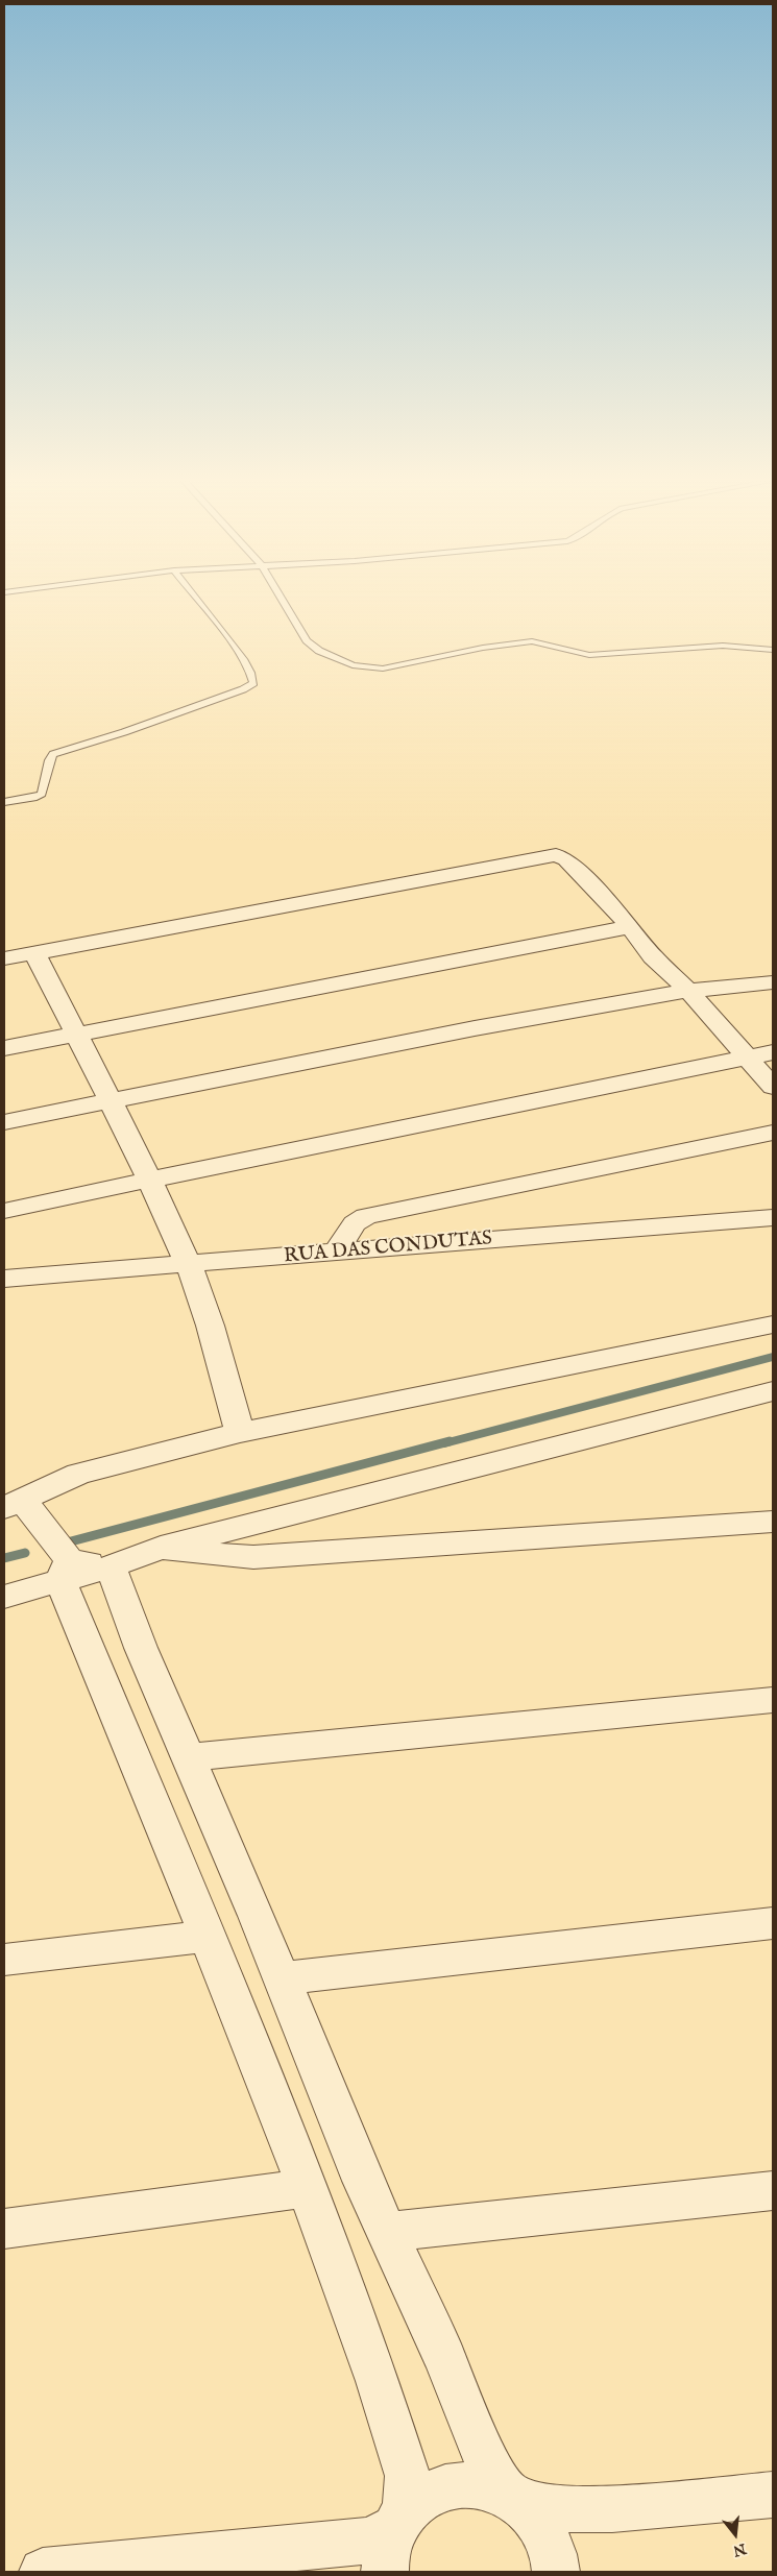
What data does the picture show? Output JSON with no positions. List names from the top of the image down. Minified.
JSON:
{"streets":{"street":["RUA DAS CONDUTAS"]},"north":"bottom"}
